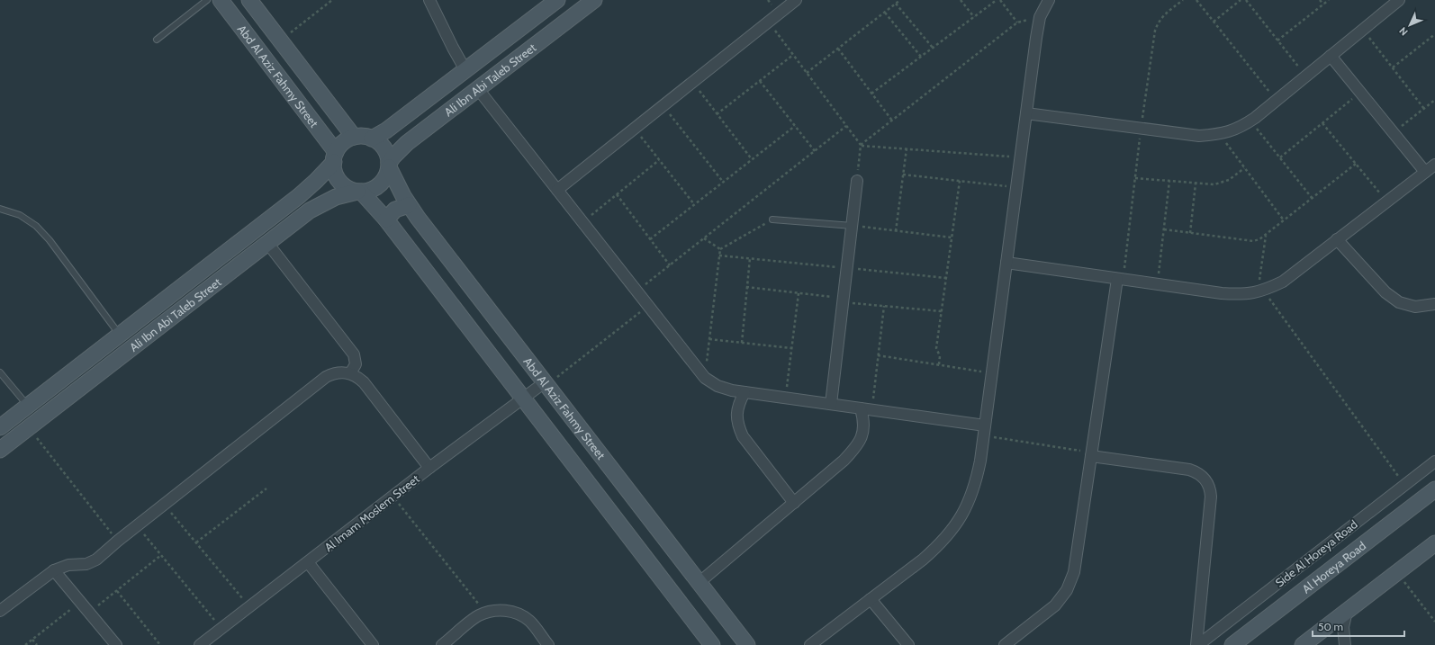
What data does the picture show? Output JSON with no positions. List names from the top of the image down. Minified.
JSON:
{"streets":{"street":["Abd Al Aziz Fahmy Street","Ali Ibn Abi Taleb Street","Al Imam Moslem Street","Side Al Horeya Road","Al Horeya Road"]},"crossings":[["Abd Al Aziz Fahmy Street","Ali Ibn Abi Taleb Street"],["Abd Al Aziz Fahmy Street","Al Imam Moslem Street"]],"scale_bar":"50 m","north":"bottom left"}
